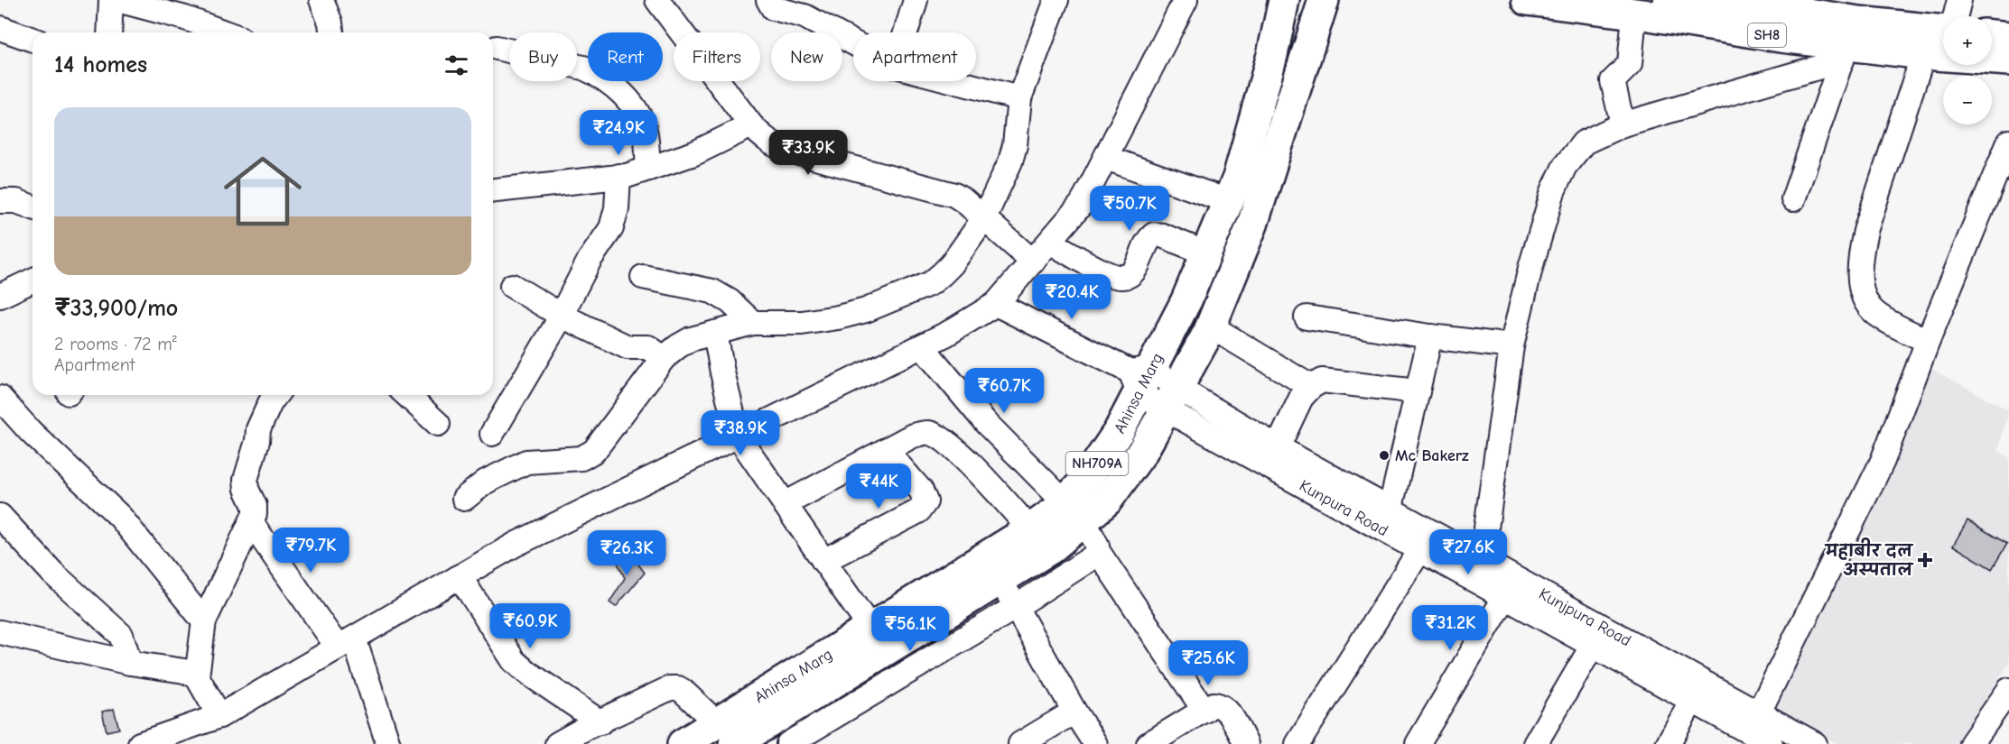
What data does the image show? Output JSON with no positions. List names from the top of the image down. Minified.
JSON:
{"streets":{"main road":["SH8","Ahinsa Marg","NH709A"],"street":["Kunpura Road","Kunjpura Road"]},"crossings":[["Ahinsa Marg","Kunpura Road"],["Ahinsa Marg","Kunjpura Road"],["Kunpura Road","Kunjpura Road"]],"places":{"other":["Mc Bakerz"],"health":["महाबीर दल अस्पताल"]},"page":{"map_buttons":["+","−"],"chip":["Buy","Rent","Filters","New","Apartment"],"heading":"14 homes","list":[{"name":"₹33,900/mo","note":"2 rooms · 72 m² · Apartment"}],"price":["₹24.9K","₹33.9K","₹50.7K","₹20.4K","₹60.7K","₹38.9K","₹44K","₹79.7K","₹27.6K","₹26.3K","₹60.9K","₹31.2K","₹56.1K","₹25.6K"]}}
